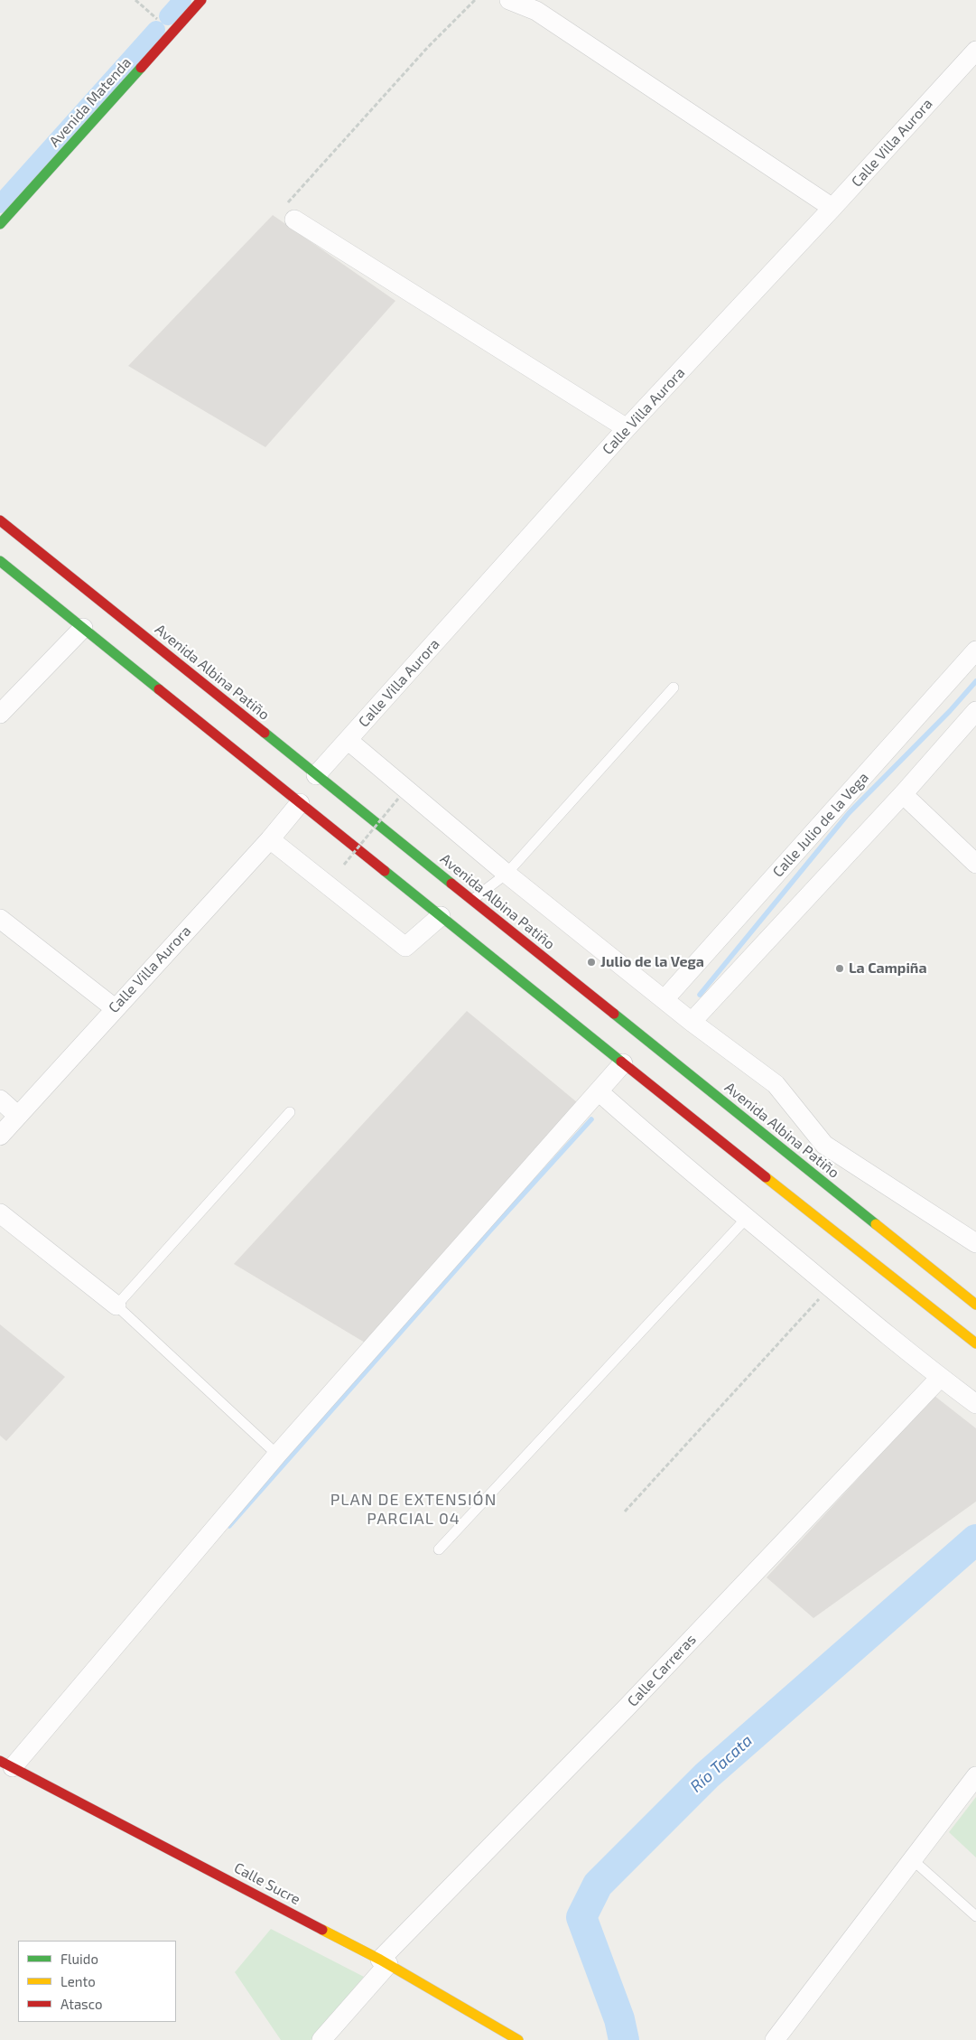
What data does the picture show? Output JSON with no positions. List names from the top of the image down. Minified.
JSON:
{"streets":{"main road":["Avenida Matenda","Avenida Albina Patiño","Calle Sucre"],"street":["Calle Villa Aurora","Calle Julio de la Vega","Calle Carreras"]},"crossings":[["Calle Villa Aurora","Avenida Albina Patiño"],["Calle Carreras","Calle Sucre"]],"districts":["PLAN DE EXTENSIÓN PARCIAL 04"],"water":["Río Tacata"],"places":["Julio de la Vega","La Campiña"],"legend":["Fluido","Lento","Atasco"]}
